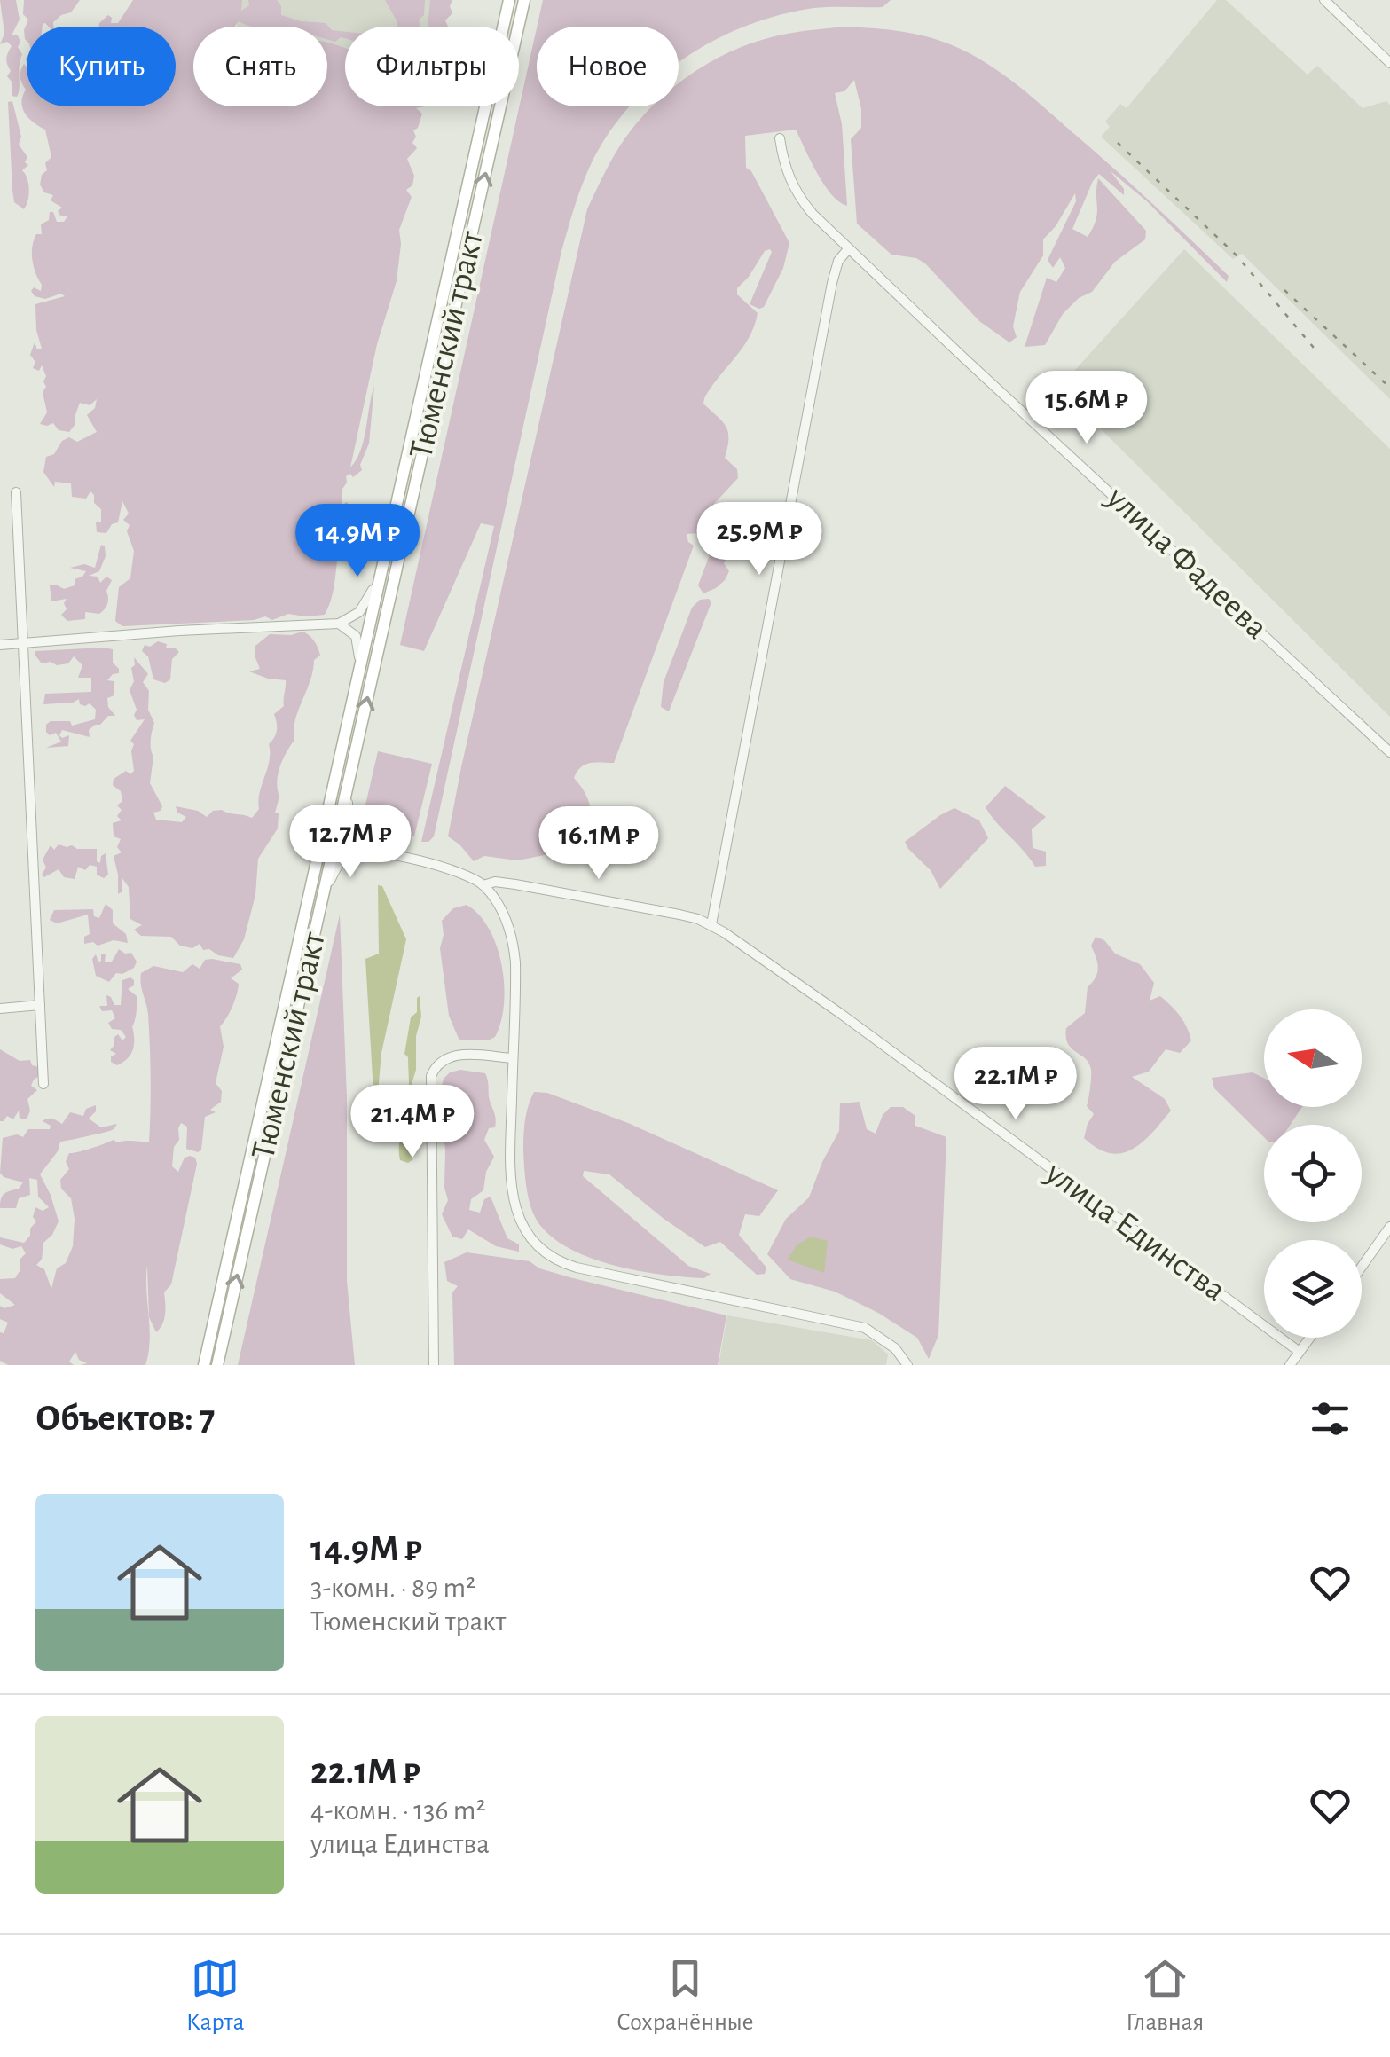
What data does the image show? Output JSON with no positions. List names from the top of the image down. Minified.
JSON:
{"streets":{"main road":["Тюменский тракт"],"street":["улица Фадеева","улица Единства"]},"north":"left","page":{"chip":["Купить","Снять","Фильтры","Новое"],"price":["15.6M ₽","25.9M ₽","14.9M ₽","12.7M ₽","16.1M ₽","22.1M ₽","21.4M ₽"],"heading":"Объектов: 7","list":[{"name":"14.9M ₽","note":"3-комн. · 89 m² · Тюменский тракт"},{"name":"22.1M ₽","note":"4-комн. · 136 m² · улица Единства"}],"tabs":["Карта","Сохранённые","Главная"]}}
